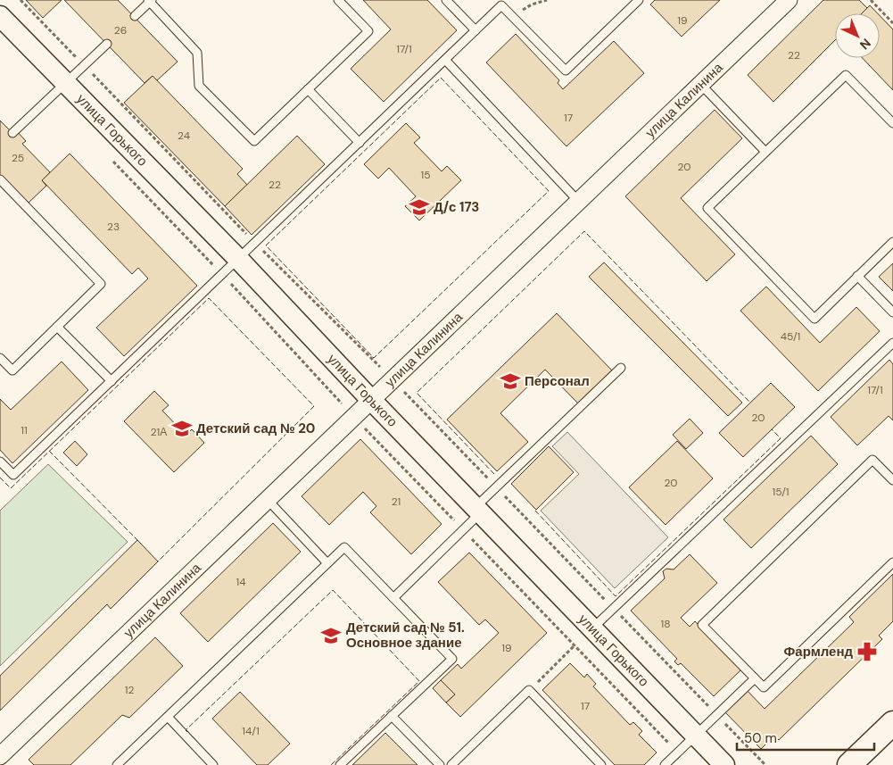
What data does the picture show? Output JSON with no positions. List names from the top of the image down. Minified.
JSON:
{"streets":{"street":["улица Калинина","улица Горького"]},"crossings":[["улица Калинина","улица Горького"]],"places":{"school or university":["Д/с 173","Персонал","Детский сад № 20","Детский сад № 51. Основное здание"],"pharmacy":["Фармленд"]},"house_numbers":["19","26","17/1","22","17","24","25","20","15","22","23","45/1","17/1","20","11","21А","20","15/1","21","14","18","19","12","17","14/1"],"scale_bar":"50 m","north":"bottom right"}
